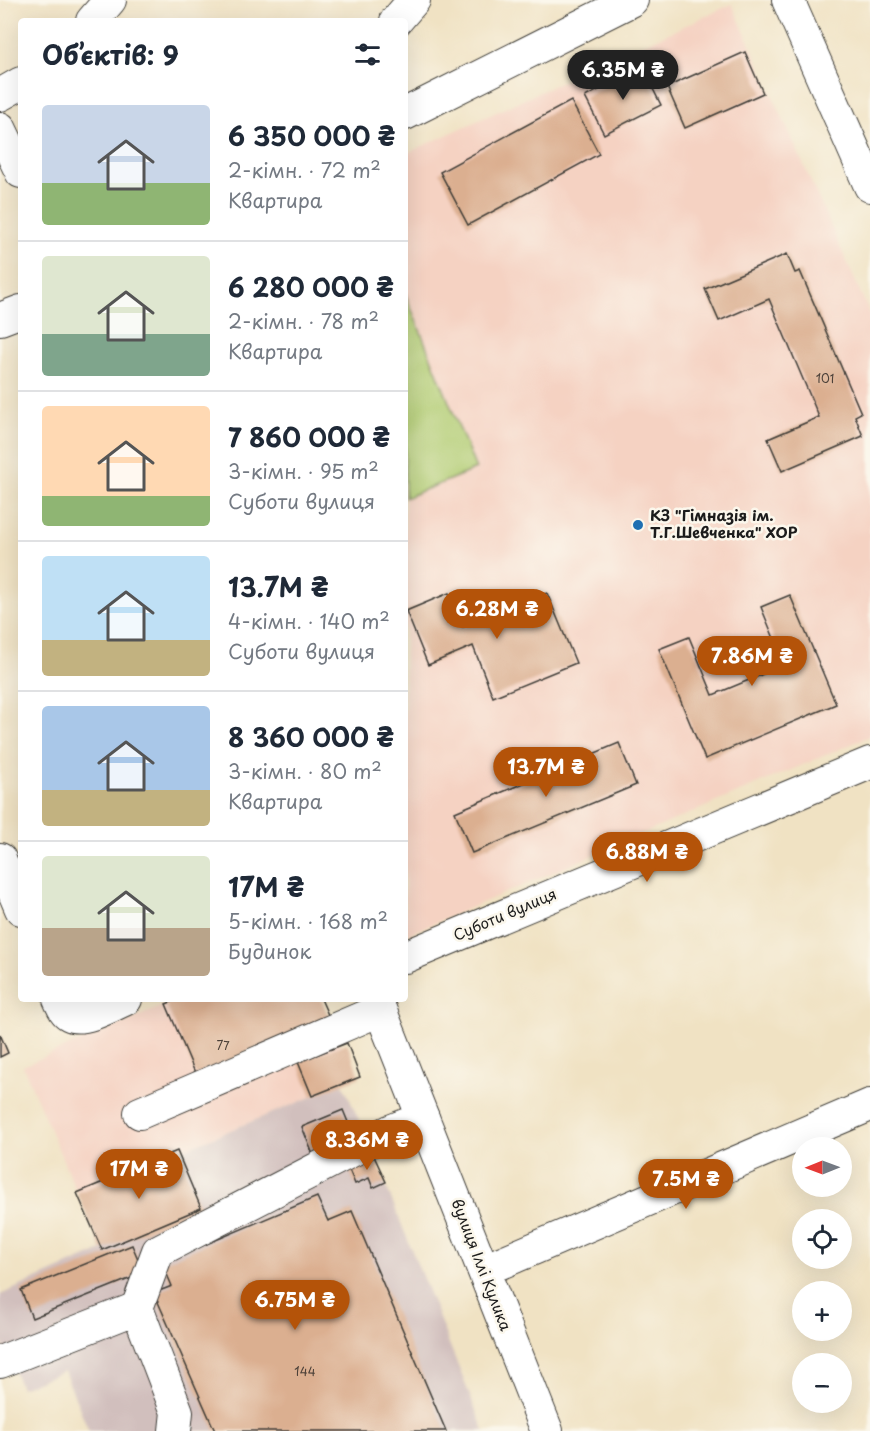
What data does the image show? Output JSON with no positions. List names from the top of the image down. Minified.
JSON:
{"streets":{"street":["Суботи вулиця","вулиця Іллі Кулика"]},"places":["КЗ \"Гімназія ім. Т.Г.Шевченка\" ХОР"],"house_numbers":["101","77","144"],"north":"left","page":{"heading":"Об’єктів: 9","price":["6.35M ₴","6.28M ₴","7.86M ₴","13.7M ₴","6.88M ₴","8.36M ₴","17M ₴","7.5M ₴","6.75M ₴"],"list":[{"name":"6 350 000 ₴","note":"2-кімн. · 72 m² · Квартира"},{"name":"6 280 000 ₴","note":"2-кімн. · 78 m² · Квартира"},{"name":"7 860 000 ₴","note":"3-кімн. · 95 m² · Суботи вулиця"},{"name":"13.7M ₴","note":"4-кімн. · 140 m² · Суботи вулиця"},{"name":"8 360 000 ₴","note":"3-кімн. · 80 m² · Квартира"},{"name":"17M ₴","note":"5-кімн. · 168 m² · Будинок"}],"map_buttons":["+","−"]}}
